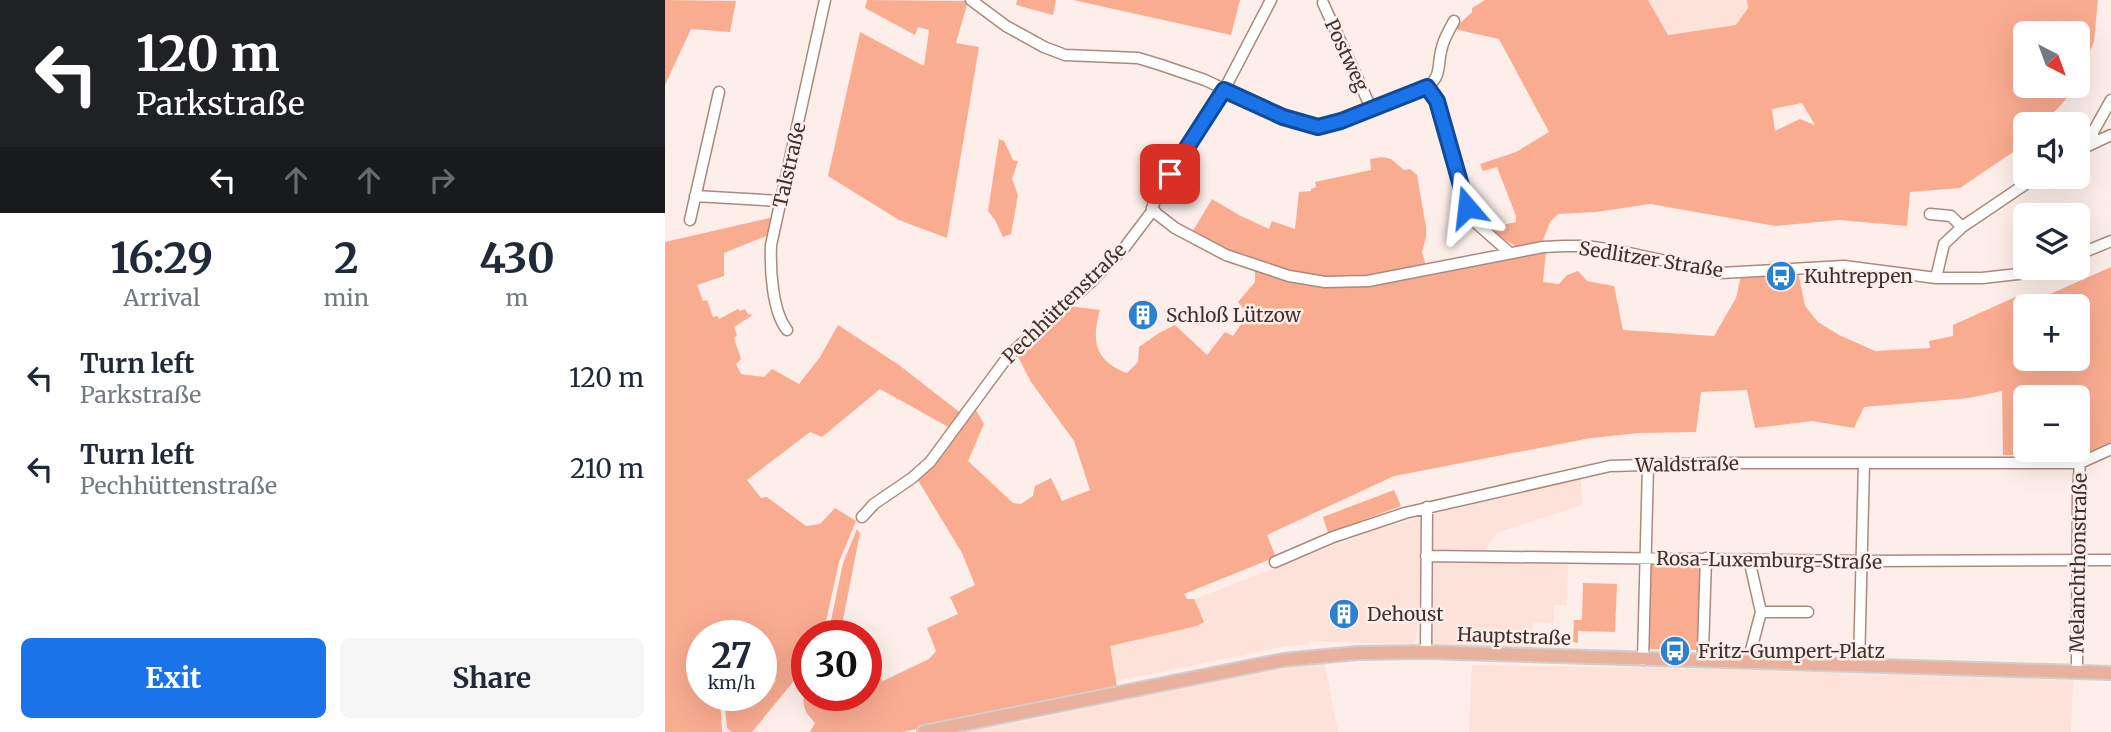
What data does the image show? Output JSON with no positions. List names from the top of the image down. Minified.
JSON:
{"streets":{"main road":["Hauptstraße"],"street":["Postweg","Talstraße","Sedlitzer Straße","Pechhüttenstraße","Waldstraße","Rosa-Luxemburg-Straße","Melanchthonstraße"]},"crossings":[["Sedlitzer Straße","Pechhüttenstraße"],["Waldstraße","Melanchthonstraße"],["Rosa-Luxemburg-Straße","Melanchthonstraße"]],"places":{"bus stop":["Kuhtreppen","Fritz-Gumpert-Platz"],"building":["Schloß Lützow","Dehoust"]},"north":"bottom right","page":{"turn":["120 m","Parkstraße"],"map_buttons":["+","−"],"eta":["16:29","Arrival","2","min","430","m"],"list":[{"name":"Turn left","note":"Parkstraße","value":"120 m"},{"name":"Turn left","note":"Pechhüttenstraße","value":"210 m"}],"speed":"27 km/h","limit":"30","buttons":["Exit","Share"]}}
